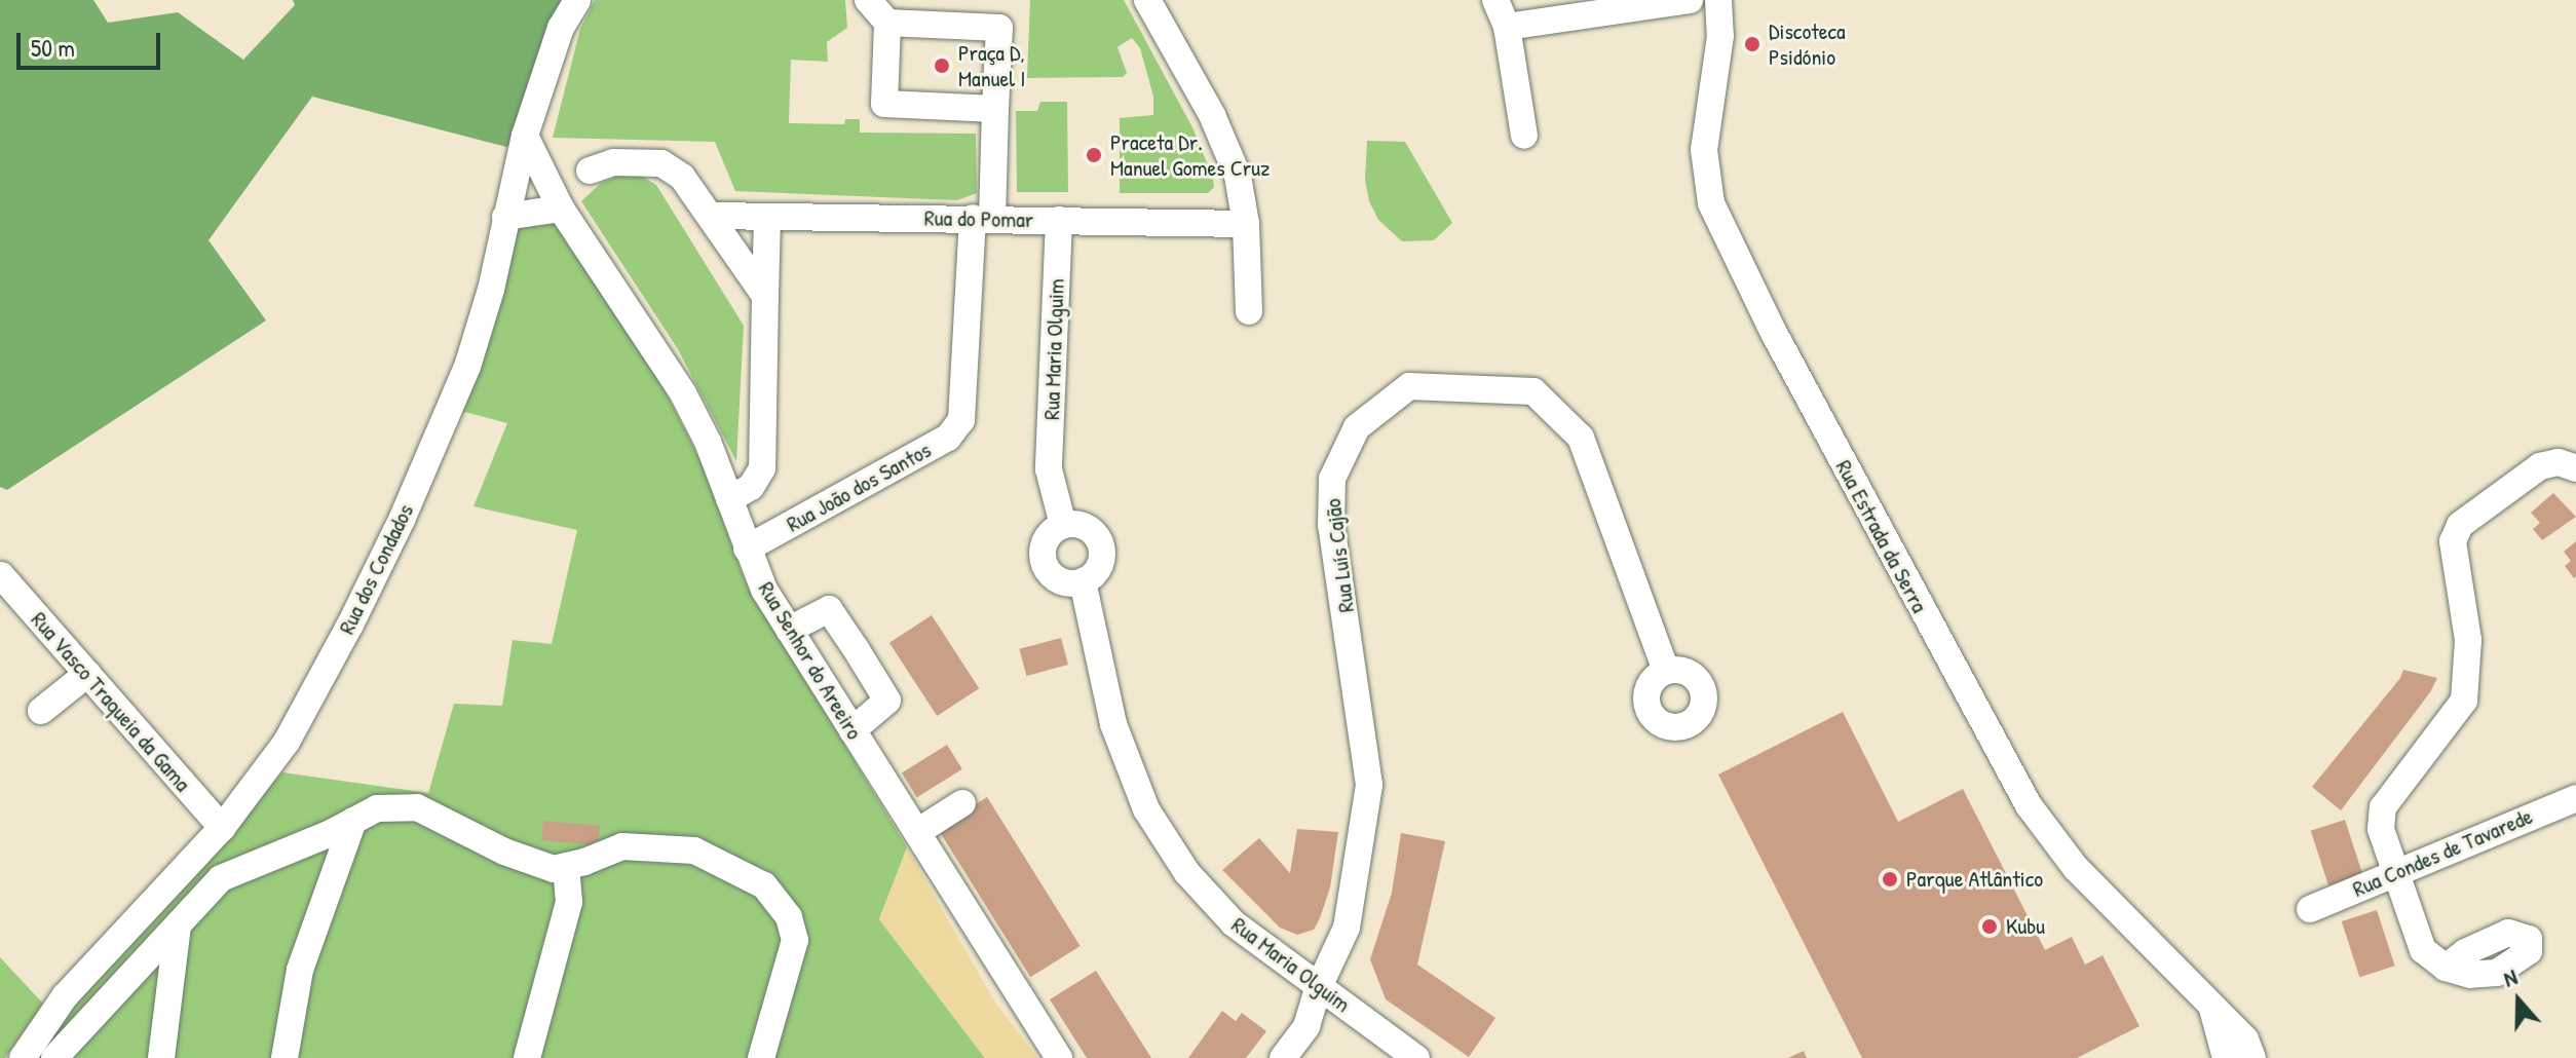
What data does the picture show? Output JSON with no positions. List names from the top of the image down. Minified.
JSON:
{"streets":{"street":["Rua do Pomar","Rua Maria Olguim","Rua João dos Santos","Rua Estrada da Serra","Rua Luís Cajão","Rua dos Condados","Rua Senhor do Areeiro","Rua Vasco Traqueia da Gama","Rua Condes de Tavarede"]},"crossings":[["Rua do Pomar","Rua Maria Olguim"],["Rua do Pomar","Rua João dos Santos"],["Rua Maria Olguim","Rua Luís Cajão"],["Rua João dos Santos","Rua Senhor do Areeiro"],["Rua dos Condados","Rua Senhor do Areeiro"],["Rua dos Condados","Rua Vasco Traqueia da Gama"]],"places":["Discoteca Psidónio","Praça D, Manuel I","Praceta Dr. Manuel Gomes Cruz","Parque Atlântico","Kubu"],"scale_bar":"50 m","north":"top"}
